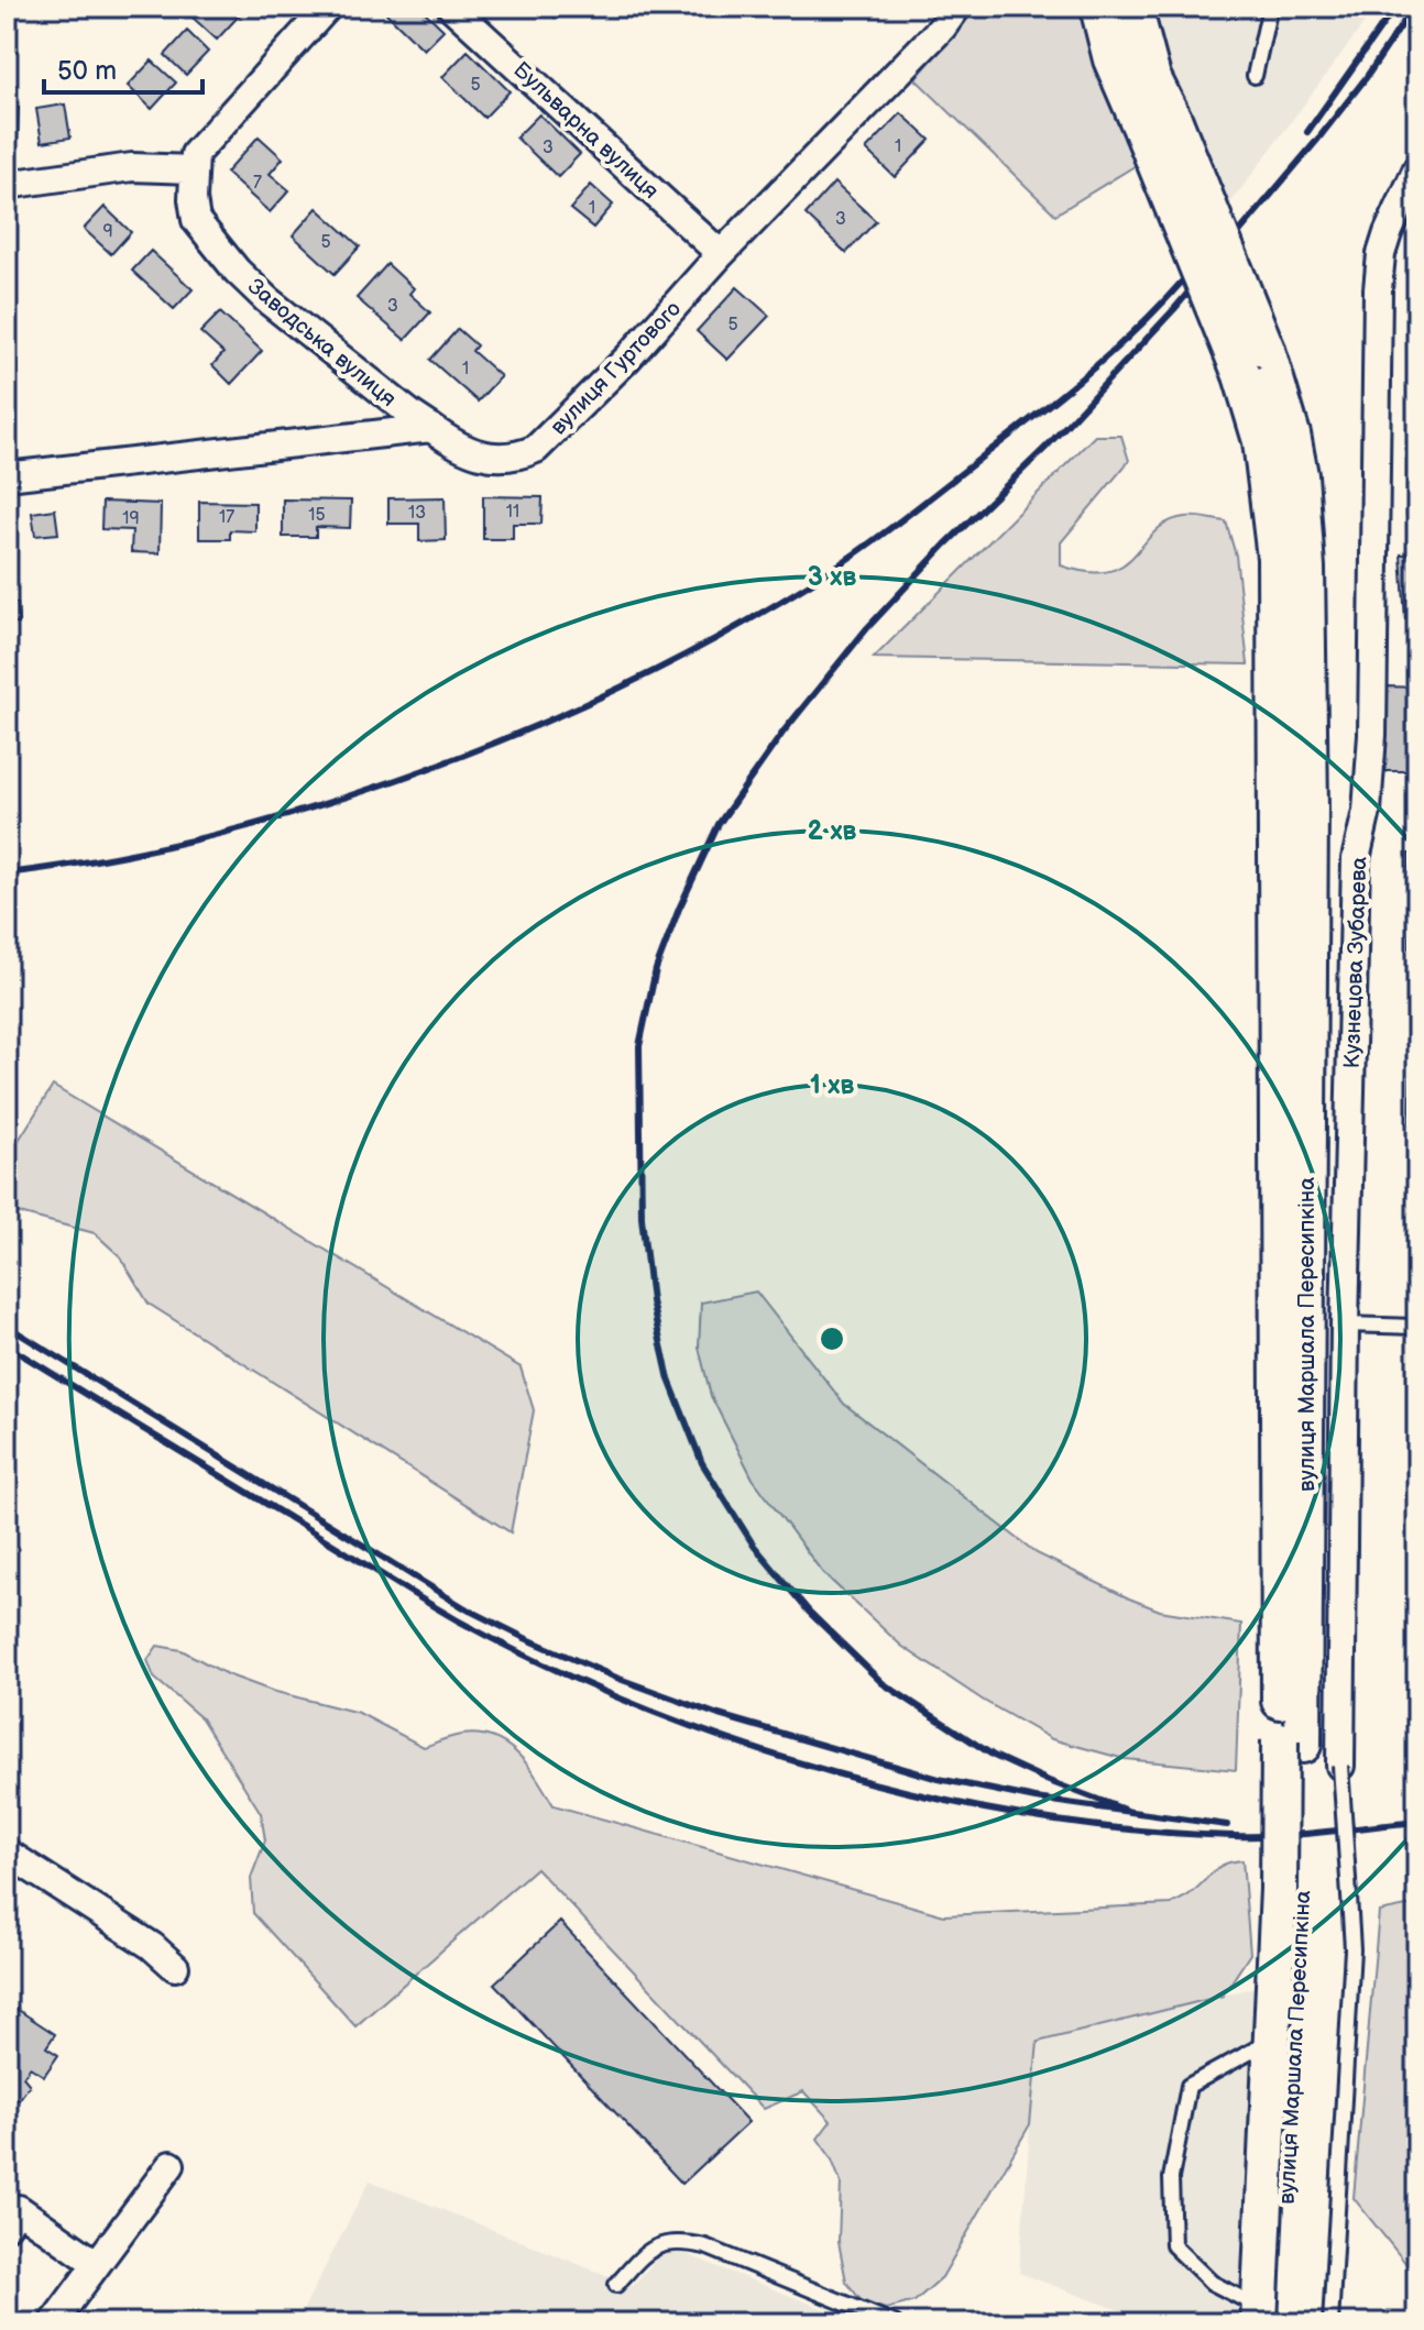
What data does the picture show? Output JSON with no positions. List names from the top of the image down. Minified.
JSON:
{"streets":{"main road":["вулиця Маршала Пересипкіна"],"street":["Бульварна вулиця","Заводська вулиця","вулиця Гуртового","Кузнецова Зубарева"]},"crossings":[["Бульварна вулиця","вулиця Гуртового"],["Заводська вулиця","вулиця Гуртового"]],"house_numbers":["5","1","3","7","1","3","9","5","3","5","1","11","13","15","17","19"],"scale_bar":"50 m","rings":["3 хв","2 хв","1 хв"]}
